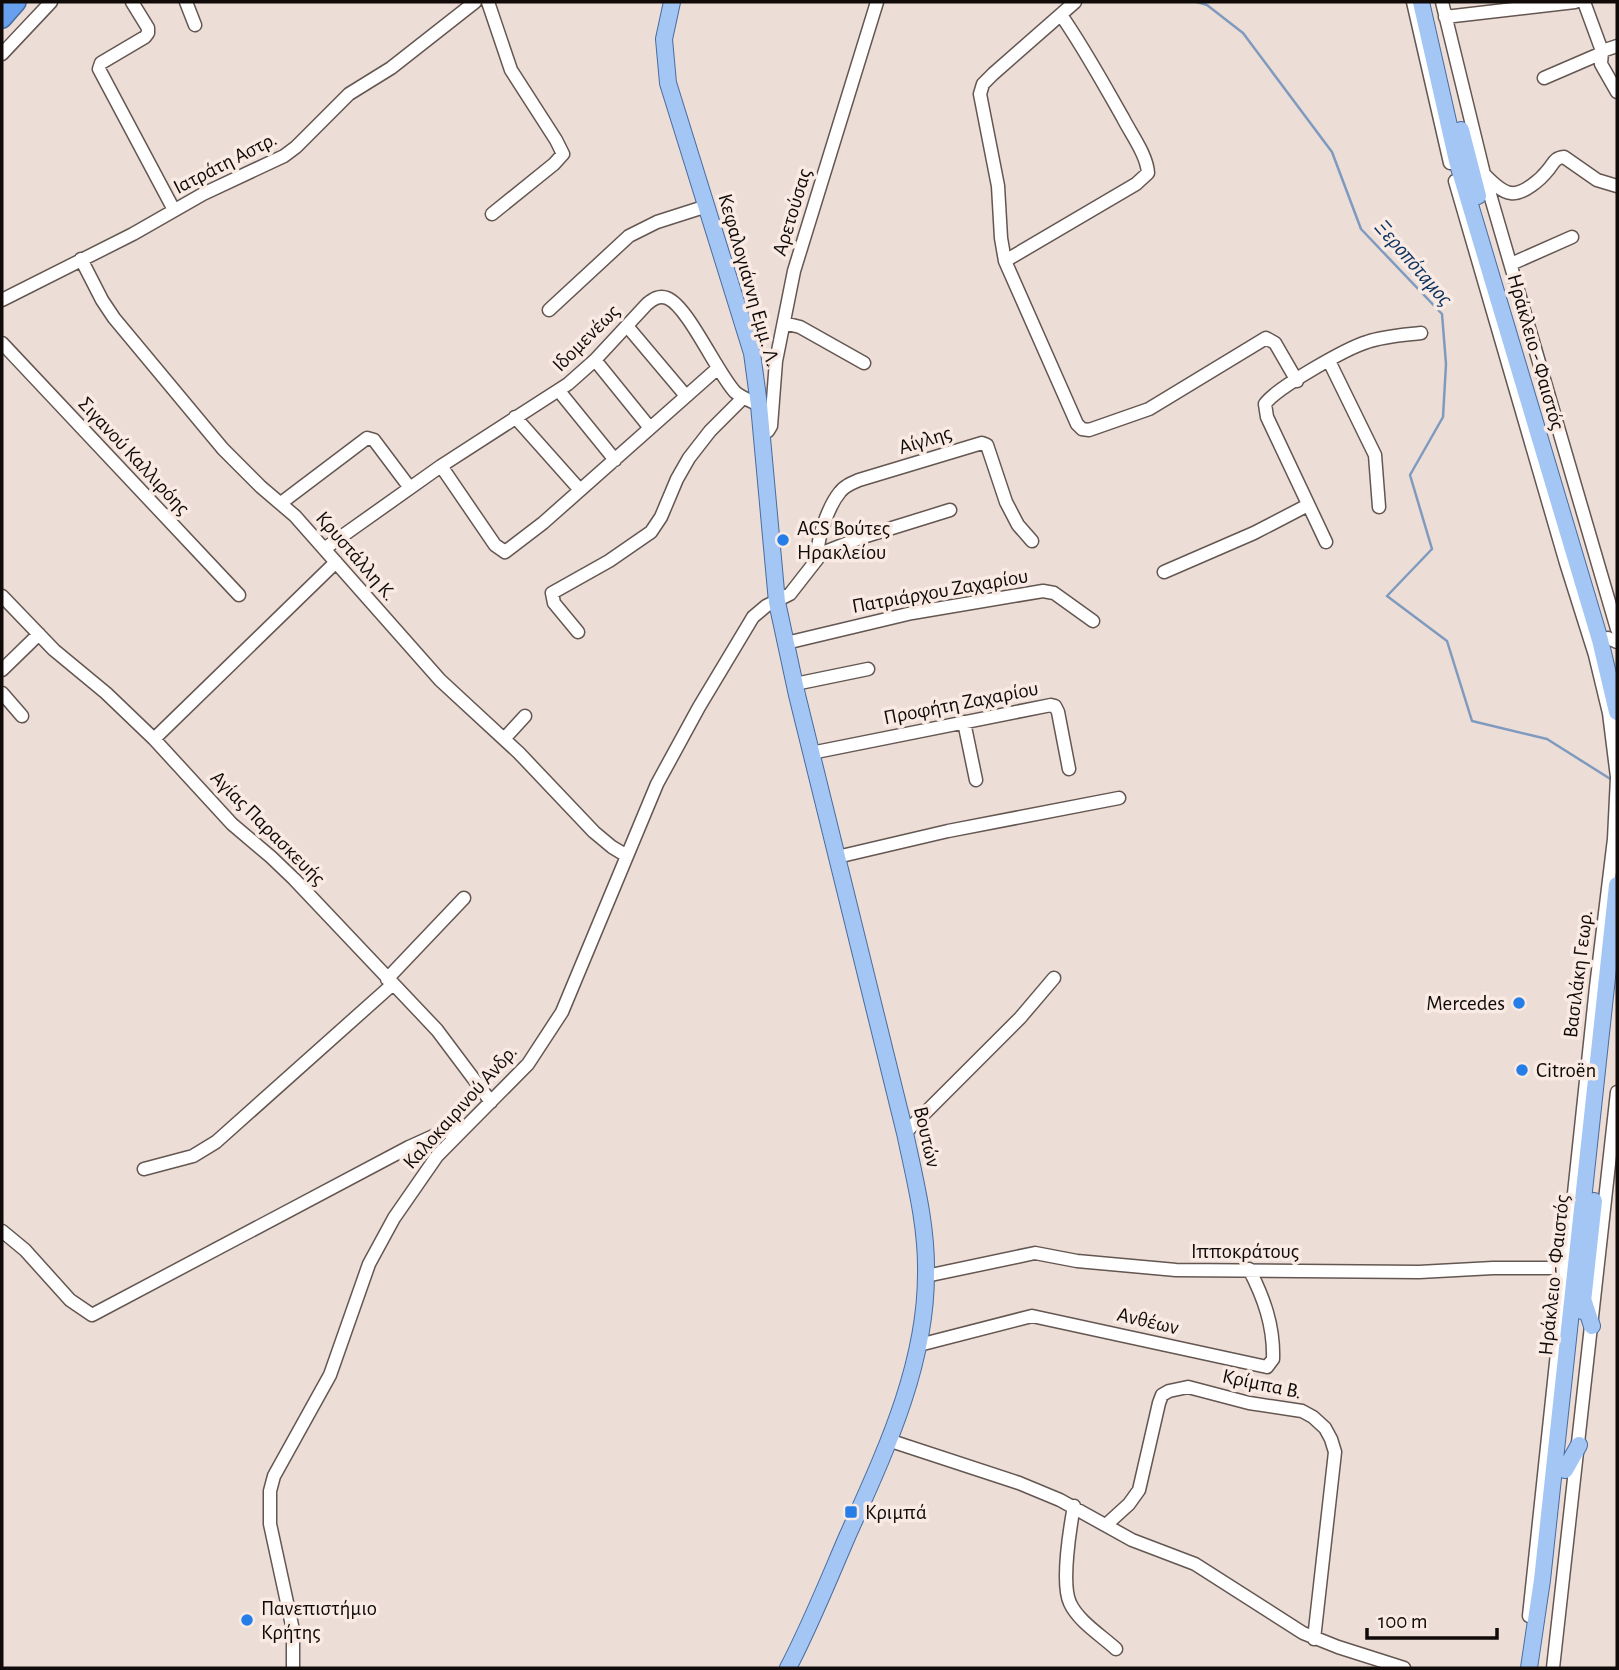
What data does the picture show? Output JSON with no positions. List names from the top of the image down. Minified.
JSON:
{"streets":{"main road":["Κεφαλογιάννη Εμμ. Λ.","Ηράκλειο - Φαιστός","Βουτών"],"street":["Ιατράτη Αστρ.","Αρετούσας","Ιδομενέως","Αίγλης","Σιγανού Καλλιρόης","Κρυστάλλη Κ.","Πατριάρχου Ζαχαρίου","Προφήτη Ζαχαρίου","Αγίας Παρασκευής","Βασιλάκη Γεωρ.","Καλοκαιρινού Ανδρ.","Ιπποκράτους","Ανθέων","Κρίμπα Β."]},"crossings":[["Ιατράτη Αστρ.","Κρυστάλλη Κ."],["Αρετούσας","Κεφαλογιάννη Εμμ. Λ."],["Κεφαλογιάννη Εμμ. Λ.","Ιδομενέως"],["Κεφαλογιάννη Εμμ. Λ.","Καλοκαιρινού Ανδρ."],["Κεφαλογιάννη Εμμ. Λ.","Βουτών"],["Ιδομενέως","Κρυστάλλη Κ."],["Ηράκλειο - Φαιστός","Βασιλάκη Γεωρ."],["Αίγλης","Καλοκαιρινού Ανδρ."],["Κρυστάλλη Κ.","Καλοκαιρινού Ανδρ."],["Πατριάρχου Ζαχαρίου","Βουτών"],["Προφήτη Ζαχαρίου","Βουτών"],["Αγίας Παρασκευής","Καλοκαιρινού Ανδρ."],["Βασιλάκη Γεωρ.","Ιπποκράτους"],["Καλοκαιρινού Ανδρ.","Βουτών"],["Βουτών","Ιπποκράτους"],["Βουτών","Ανθέων"],["Ιπποκράτους","Ανθέων"]],"water":["Ξεροπόταμος"],"places":{"other":["ACS Βούτες Ηρακλείου","Mercedes","Citroën","Πανεπιστήμιο Κρήτης"],"transit":["Κριμπά"]},"scale_bar":"100 m"}
